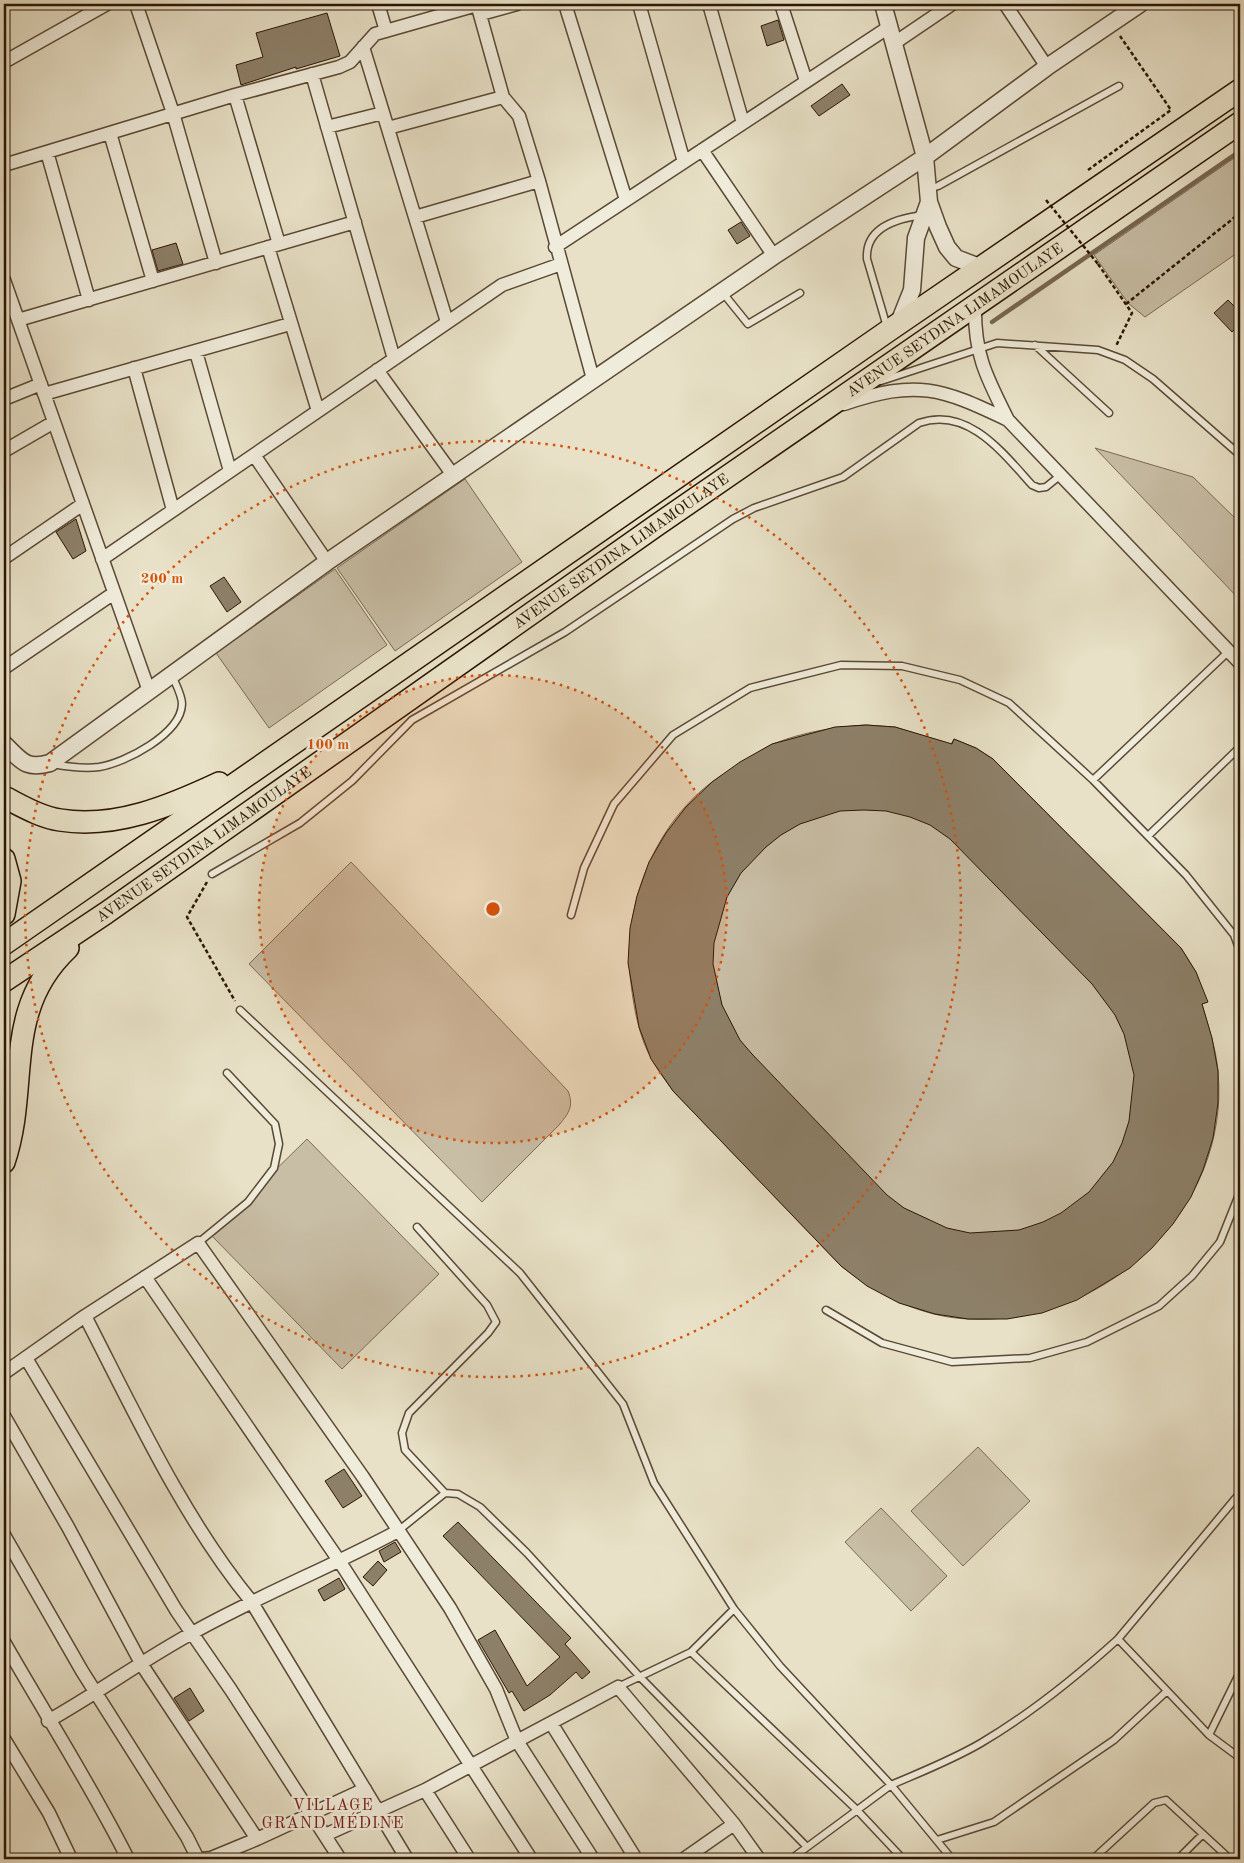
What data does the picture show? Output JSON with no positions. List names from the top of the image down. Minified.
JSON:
{"streets":{"highway":["AVENUE SEYDINA LIMAMOULAYE"]},"districts":["VILLAGE GRAND MÉDINE"],"rings":["200 m","100 m"]}
